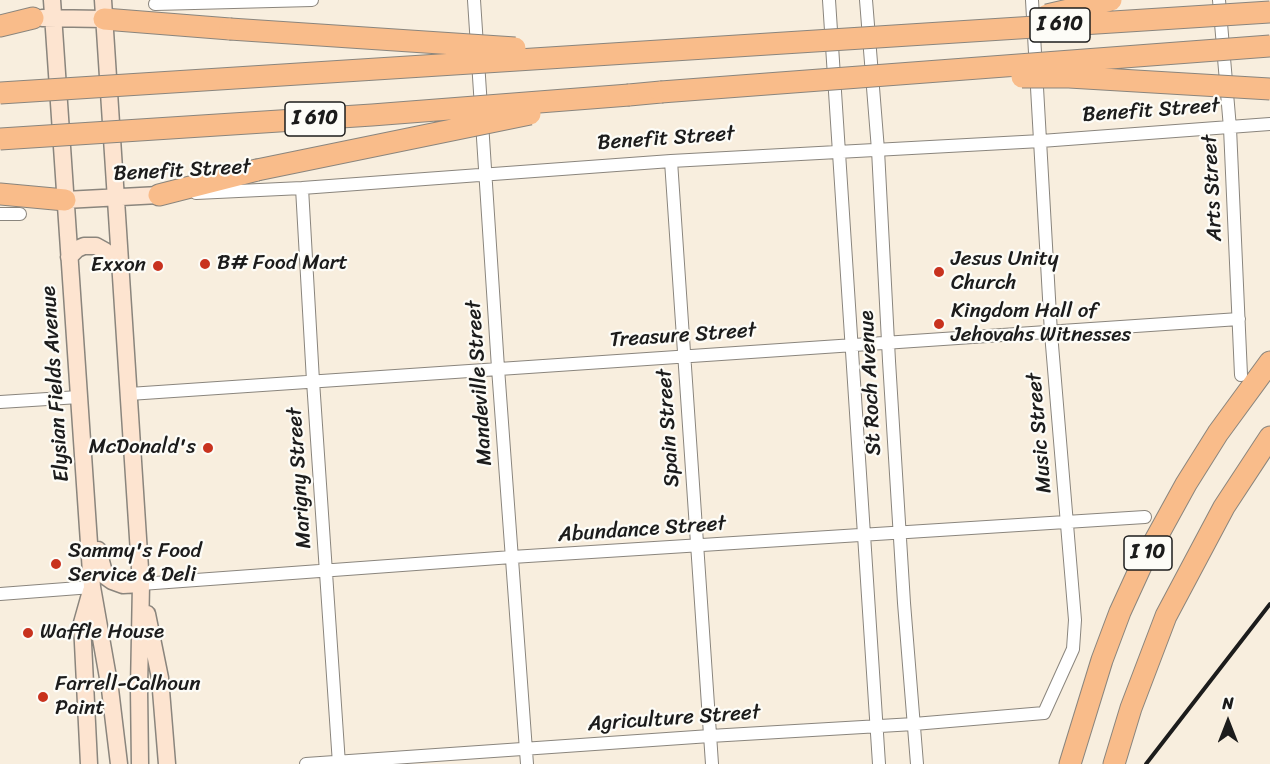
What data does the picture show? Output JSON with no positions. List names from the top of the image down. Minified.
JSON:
{"streets":{"highway":["I 610","I 10"],"main road":["Benefit Street","Elysian Fields Avenue"],"street":["Arts Street","Treasure Street","Mandeville Street","St Roch Avenue","Spain Street","Music Street","Marigny Street","Abundance Street","Agriculture Street"]},"crossings":[["Benefit Street","Arts Street"],["Benefit Street","Mandeville Street"],["Benefit Street","St Roch Avenue"],["Benefit Street","Elysian Fields Avenue"],["Benefit Street","Spain Street"],["Benefit Street","Music Street"],["Benefit Street","Marigny Street"],["Arts Street","Treasure Street"],["Treasure Street","Mandeville Street"],["Treasure Street","St Roch Avenue"],["Treasure Street","Spain Street"],["Treasure Street","Music Street"],["Treasure Street","Marigny Street"],["Mandeville Street","Abundance Street"],["Mandeville Street","Agriculture Street"],["St Roch Avenue","Abundance Street"],["St Roch Avenue","Agriculture Street"],["Spain Street","Abundance Street"],["Spain Street","Agriculture Street"],["Music Street","Abundance Street"],["Music Street","Agriculture Street"],["Marigny Street","Abundance Street"],["Marigny Street","Agriculture Street"]],"places":["B# Food Mart","Exxon","Jesus Unity Church","Kingdom Hall of Jehovahs Witnesses","McDonald's","Sammy's Food Service & Deli","Waffle House","Farrell-Calhoun Paint"],"north":"top"}
